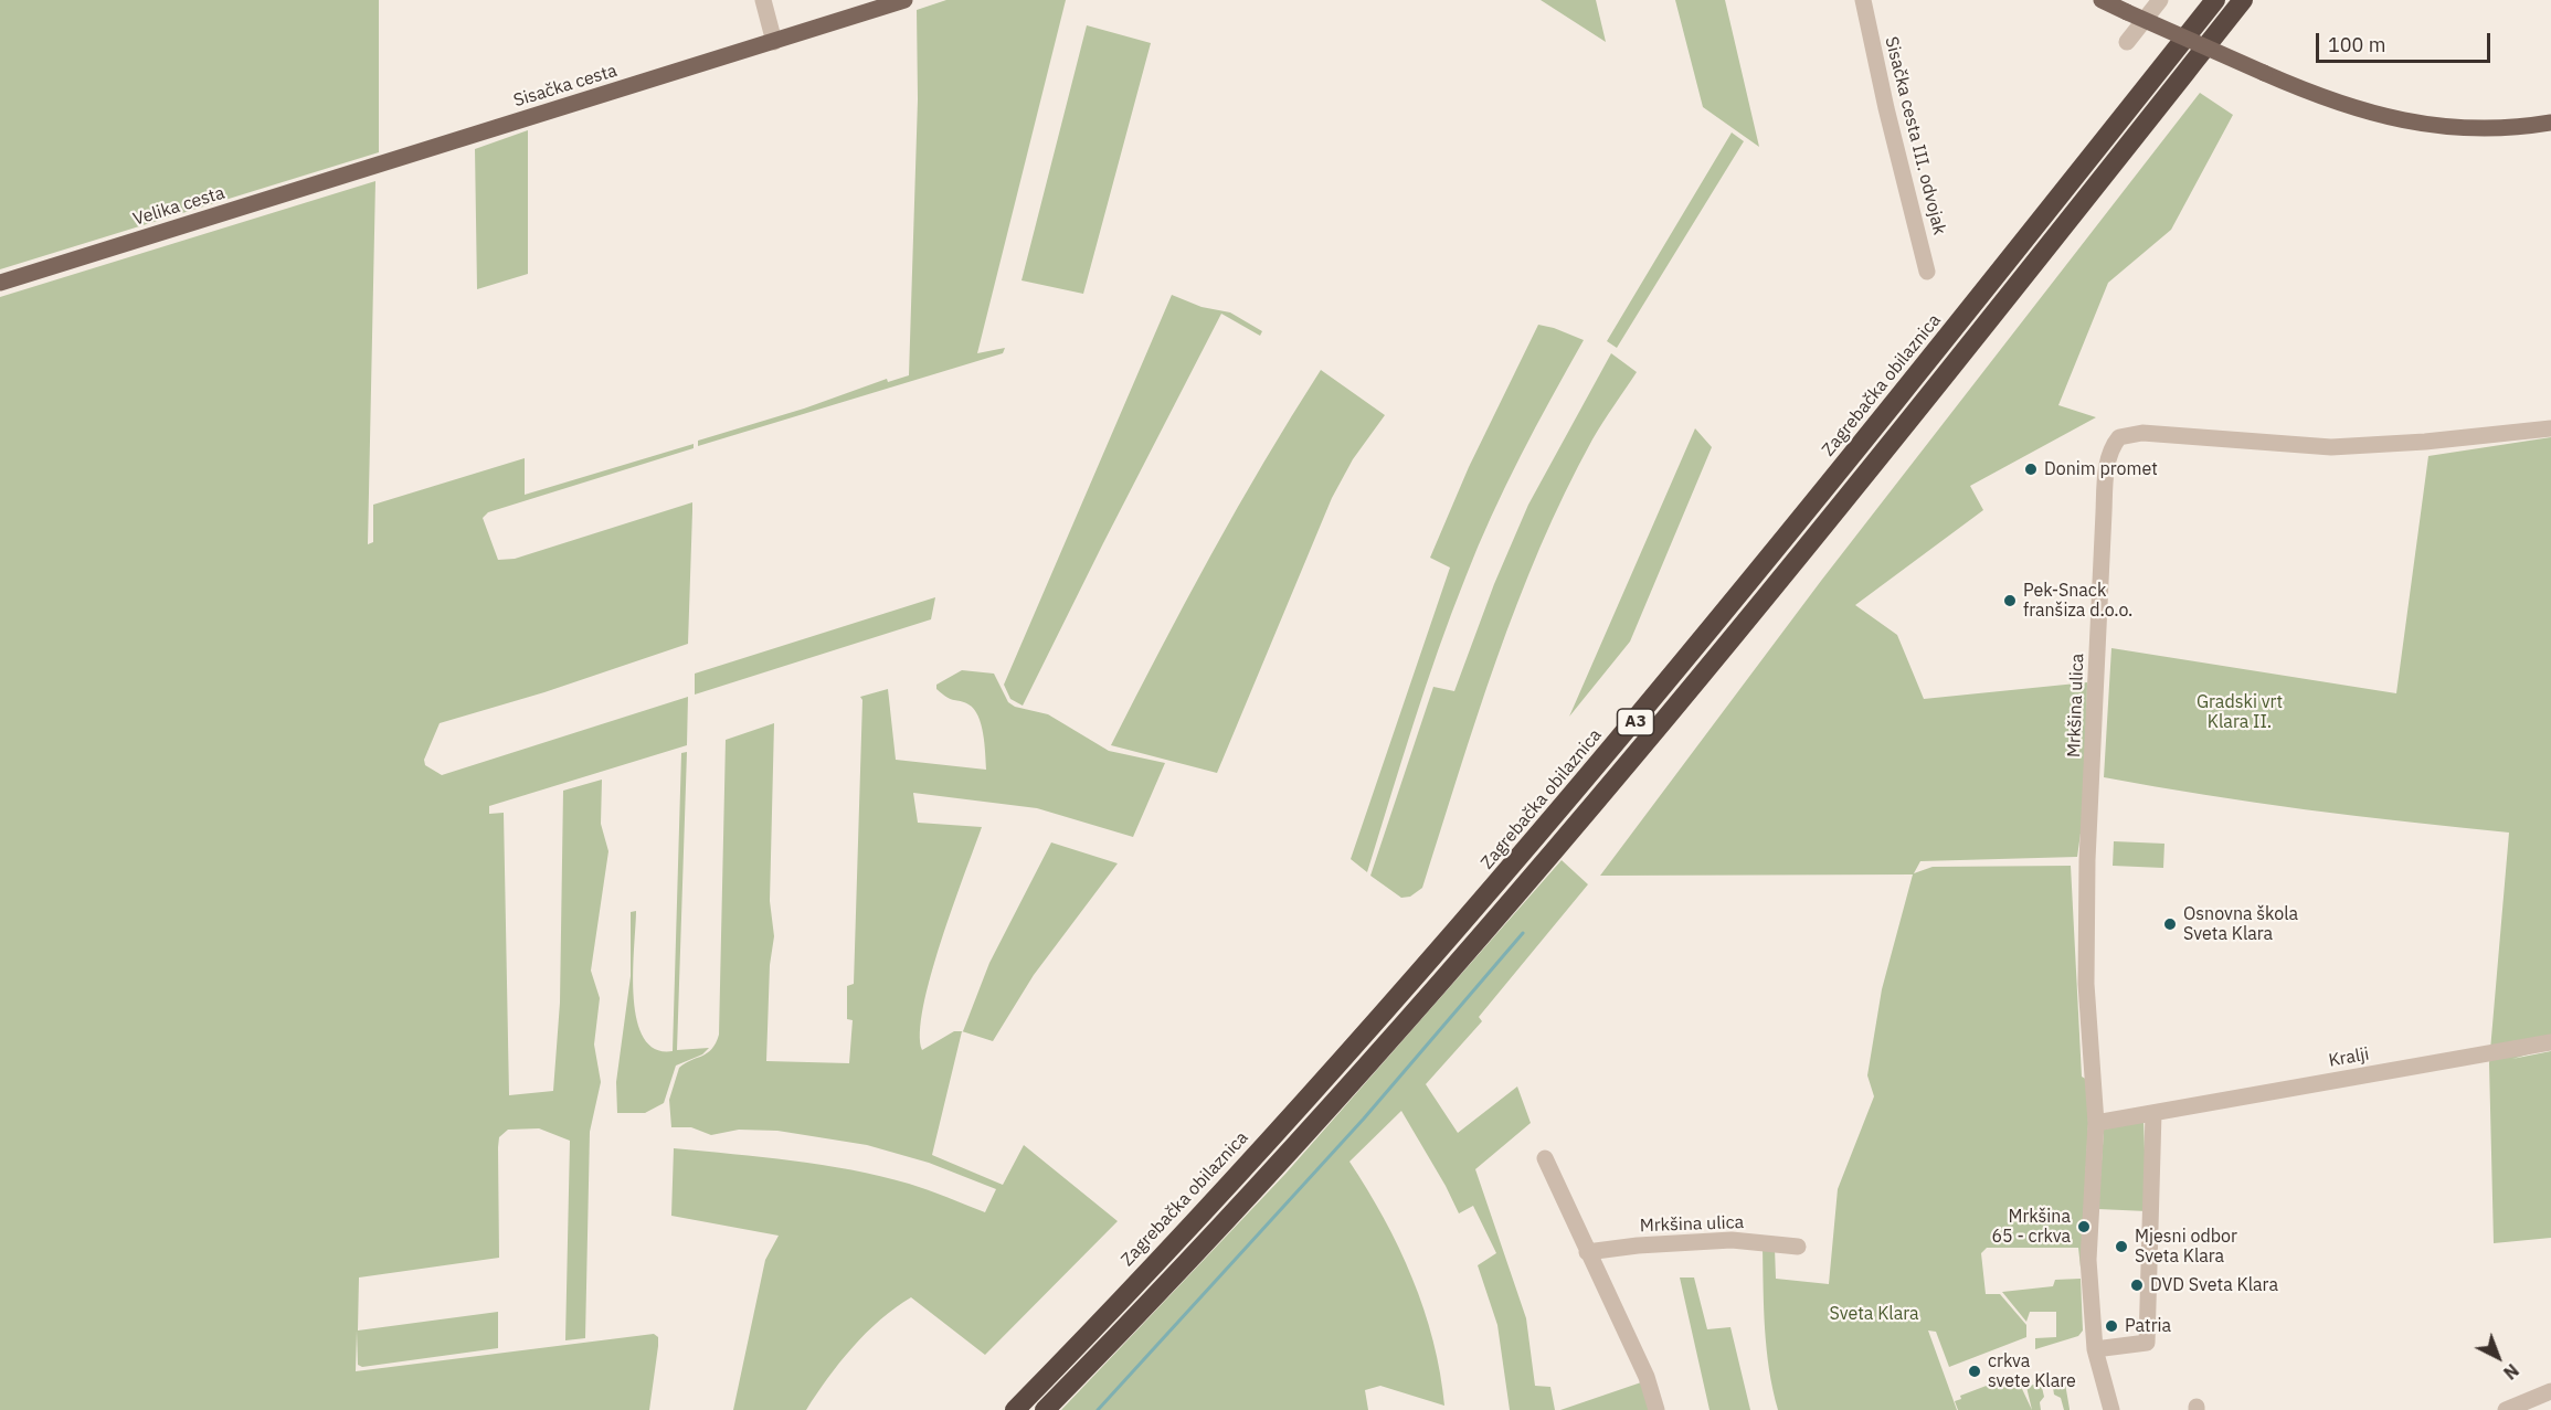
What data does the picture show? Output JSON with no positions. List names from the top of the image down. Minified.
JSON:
{"streets":{"highway":["Zagrebačka obilaznica","A3"],"main road":["Sisačka cesta","Velika cesta"],"street":["Sisačka cesta III. odvojak","Mrkšina ulica","Kralji"]},"crossings":[["Sisačka cesta","Velika cesta"],["Mrkšina ulica","Kralji"]],"parks":["Gradski vrt Klara II.","Sveta Klara"],"places":["Donim promet","Pek-Snack franšiza d.o.o.","Osnovna škola Sveta Klara","Mrkšina 65 - crkva","Mjesni odbor Sveta Klara","DVD Sveta Klara","Patria","crkva svete Klare"],"scale_bar":"100 m","north":"bottom right"}
